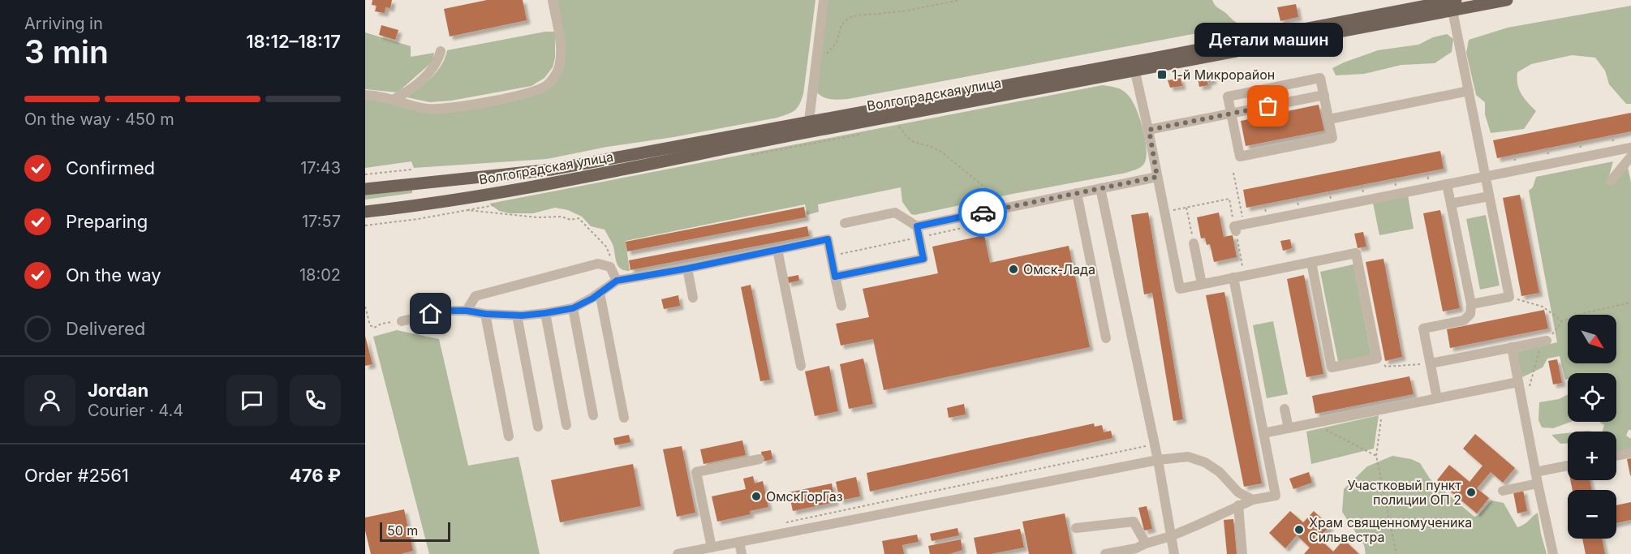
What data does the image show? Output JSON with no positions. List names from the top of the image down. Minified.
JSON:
{"streets":{"main road":["Волгоградская улица"]},"places":{"transit":["1-й Микрорайон"],"other":["Детали машин","Омск-Лада","Участковый пункт полиции ОП 2","ОмскГорГаз","Храм священномученика Сильвестра"]},"scale_bar":"50 m","north":"bottom right","page":{"heading":["3 min","Arriving in","18:12–18:17"],"panel":["Jordan","Courier · 4.4","Order #2561","476 ₽"],"bubble":"Детали машин","bar":"On the way · 450 m","list":[["Confirmed","17:43"],["Preparing","17:57"],["On the way","18:02"],"Delivered"],"map_buttons":["+","−"],"scale":"50 m"}}
